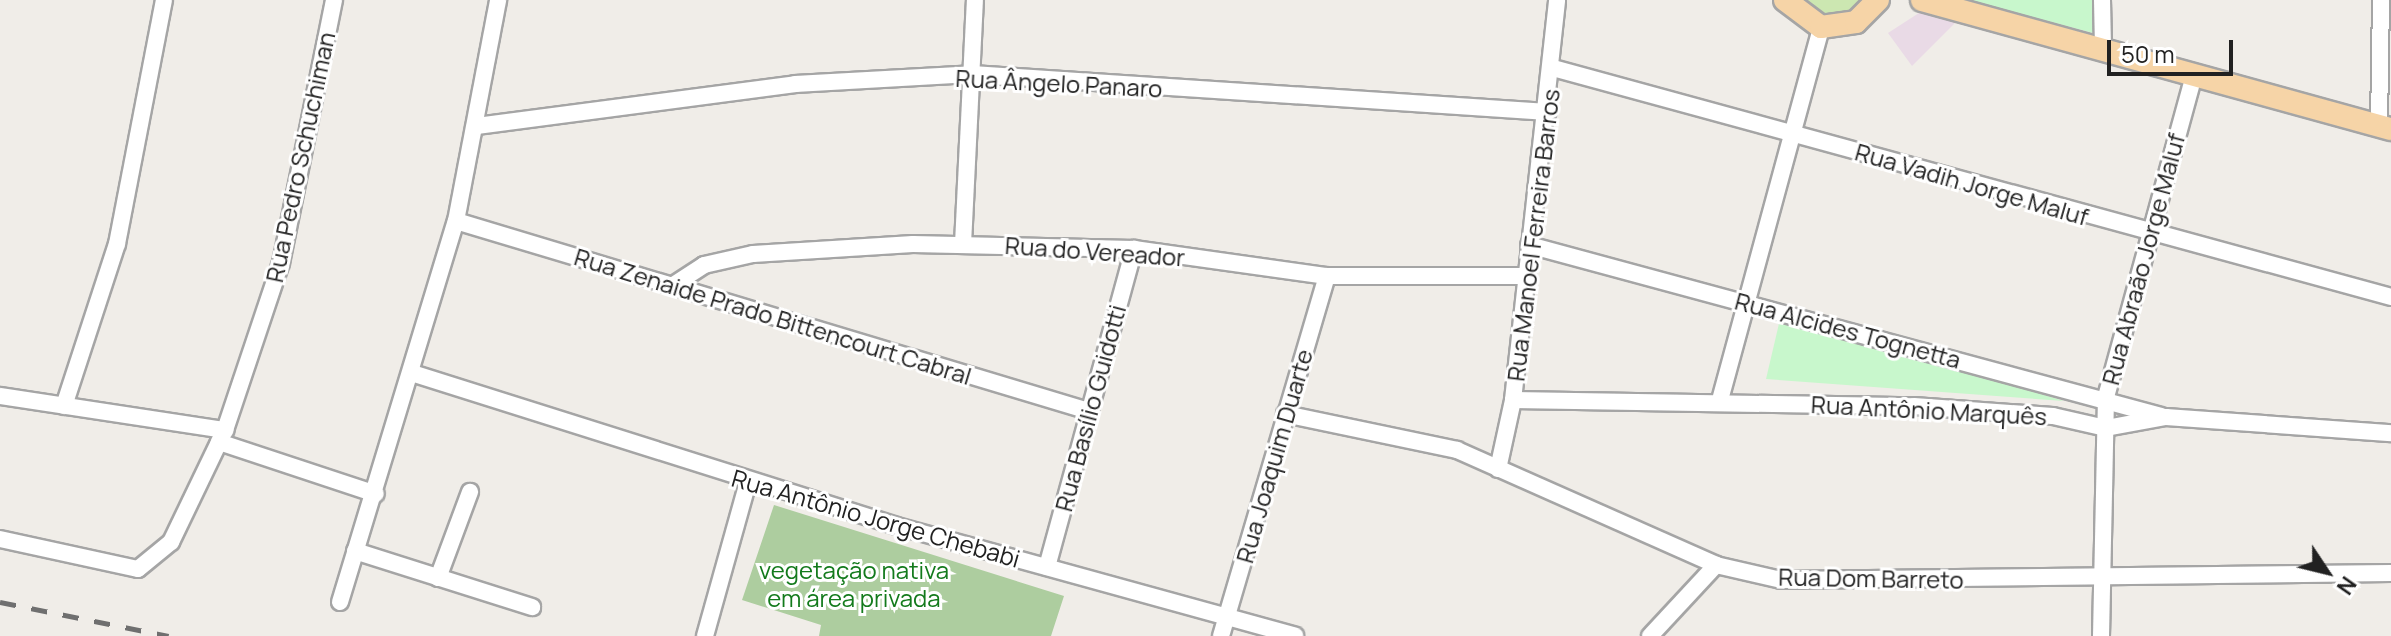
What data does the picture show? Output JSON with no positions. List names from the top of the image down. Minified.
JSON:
{"streets":{"street":["Rua Ângelo Panaro","Rua Pedro Schuchiman","Rua Vadih Jorge Maluf","Rua Manoel Ferreira Barros","Rua do Vereador","Rua Abraão Jorge Maluf","Rua Zenaide Prado Bittencourt Cabral","Rua Alcides Tognetta","Rua Basílio Guidotti","Rua Antônio Marquês","Rua Joaquim Duarte","Rua Antônio Jorge Chebabi","Rua Dom Barreto"]},"crossings":[["Rua Ângelo Panaro","Rua Manoel Ferreira Barros"],["Rua Vadih Jorge Maluf","Rua Manoel Ferreira Barros"],["Rua Vadih Jorge Maluf","Rua Abraão Jorge Maluf"],["Rua Manoel Ferreira Barros","Rua do Vereador"],["Rua Manoel Ferreira Barros","Rua Alcides Tognetta"],["Rua Manoel Ferreira Barros","Rua Antônio Marquês"],["Rua Manoel Ferreira Barros","Rua Dom Barreto"],["Rua do Vereador","Rua Zenaide Prado Bittencourt Cabral"],["Rua do Vereador","Rua Basílio Guidotti"],["Rua do Vereador","Rua Joaquim Duarte"],["Rua Abraão Jorge Maluf","Rua Alcides Tognetta"],["Rua Abraão Jorge Maluf","Rua Antônio Marquês"],["Rua Abraão Jorge Maluf","Rua Dom Barreto"],["Rua Zenaide Prado Bittencourt Cabral","Rua Basílio Guidotti"],["Rua Alcides Tognetta","Rua Antônio Marquês"],["Rua Basílio Guidotti","Rua Antônio Jorge Chebabi"],["Rua Joaquim Duarte","Rua Antônio Jorge Chebabi"],["Rua Joaquim Duarte","Rua Dom Barreto"]],"parks":["vegetação nativa em área privada"],"scale_bar":"50 m","north":"bottom right"}
